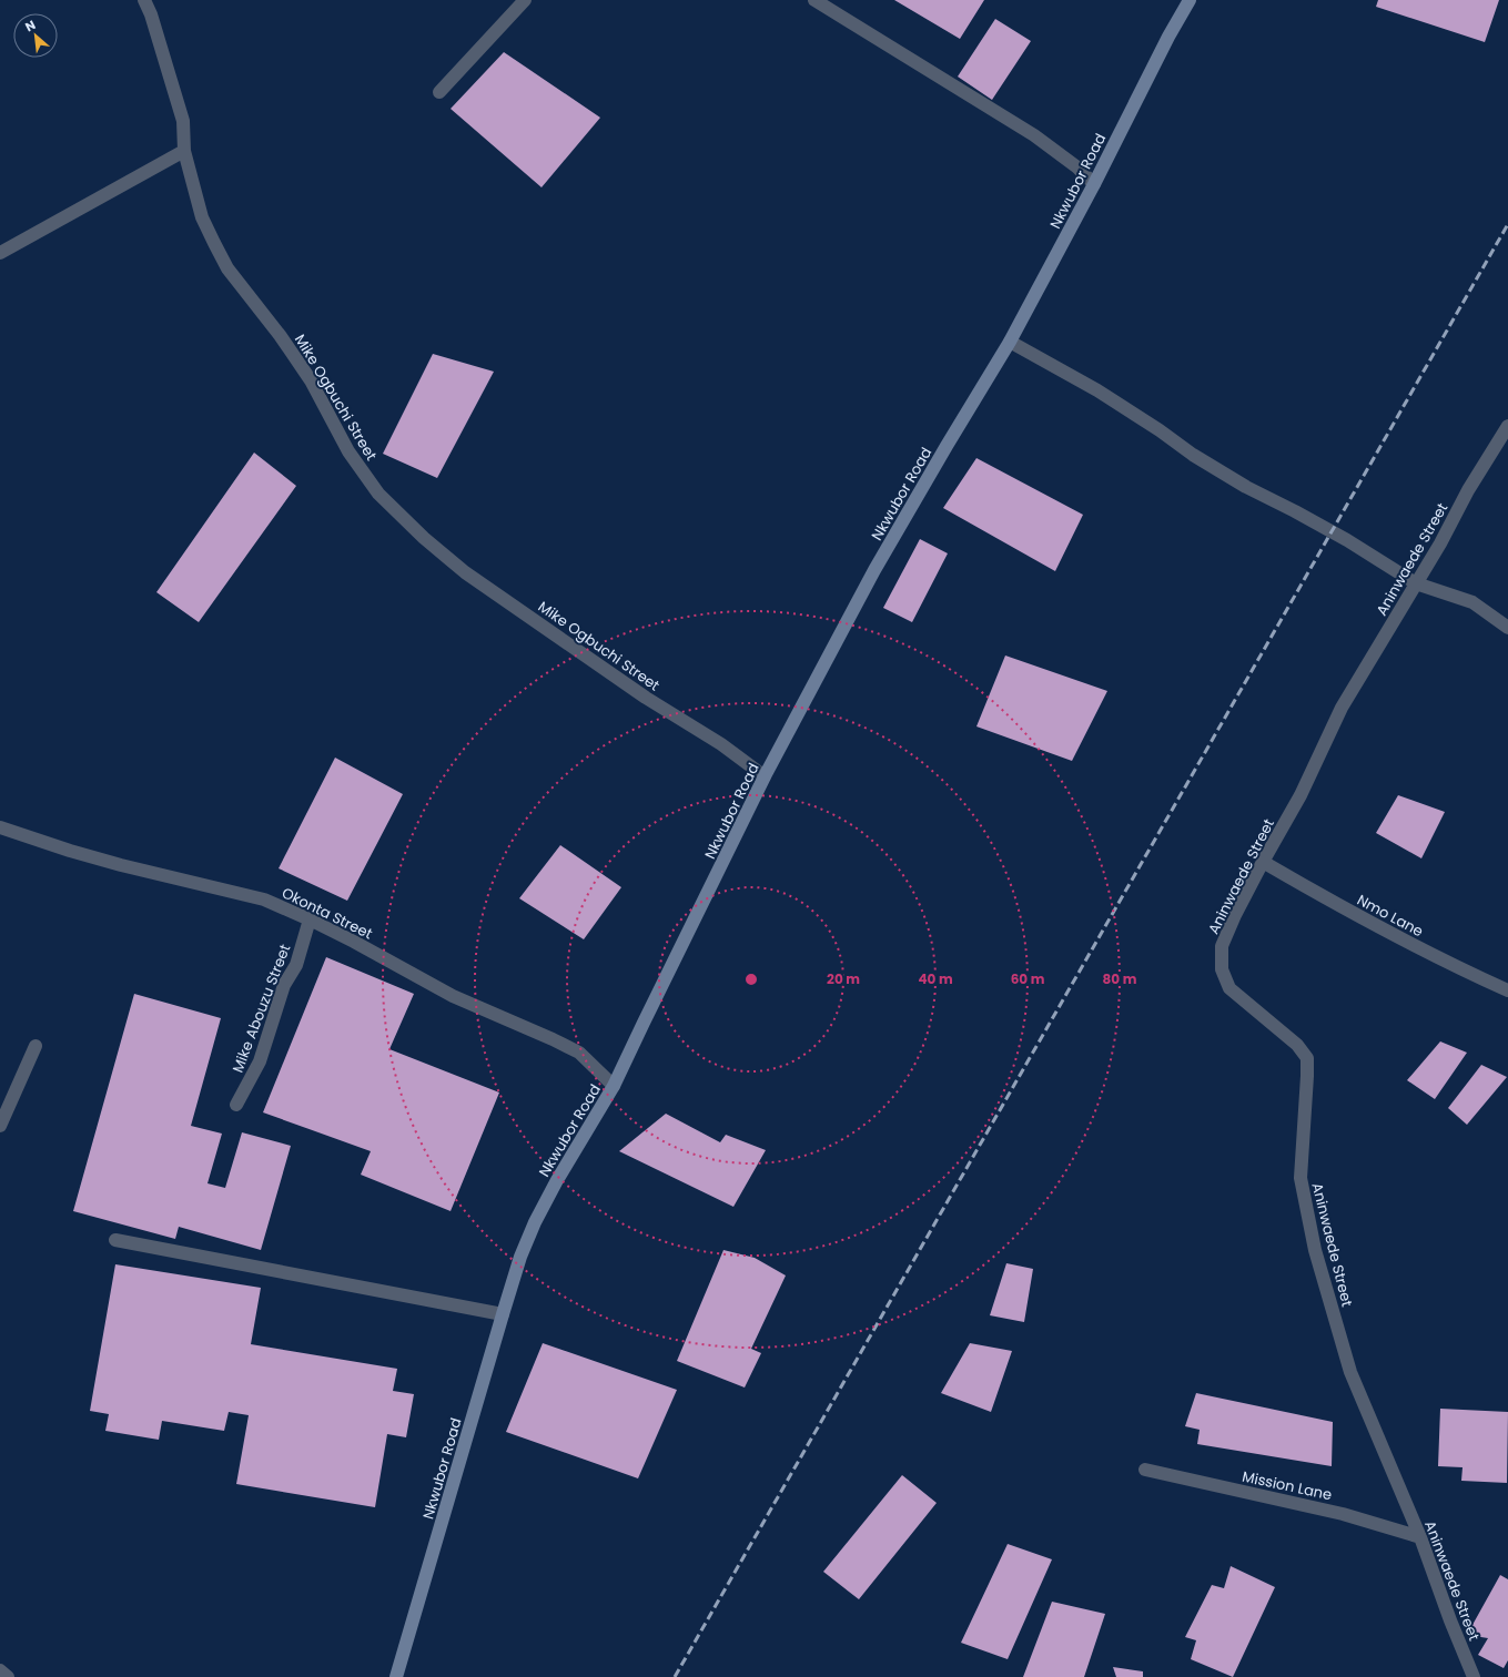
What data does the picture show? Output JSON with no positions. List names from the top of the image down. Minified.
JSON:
{"streets":{"street":["Nkwubor Road","Mike Ogbuchi Street","Aninwaede Street","Okonta Street","Nmo Lane","Mike Abouzu Street","Mission Lane"]},"crossings":[["Nkwubor Road","Mike Ogbuchi Street"],["Nkwubor Road","Okonta Street"],["Aninwaede Street","Nmo Lane"],["Aninwaede Street","Mission Lane"],["Okonta Street","Mike Abouzu Street"]],"north":"top left","rings":["20 m","40 m","60 m","80 m"]}
